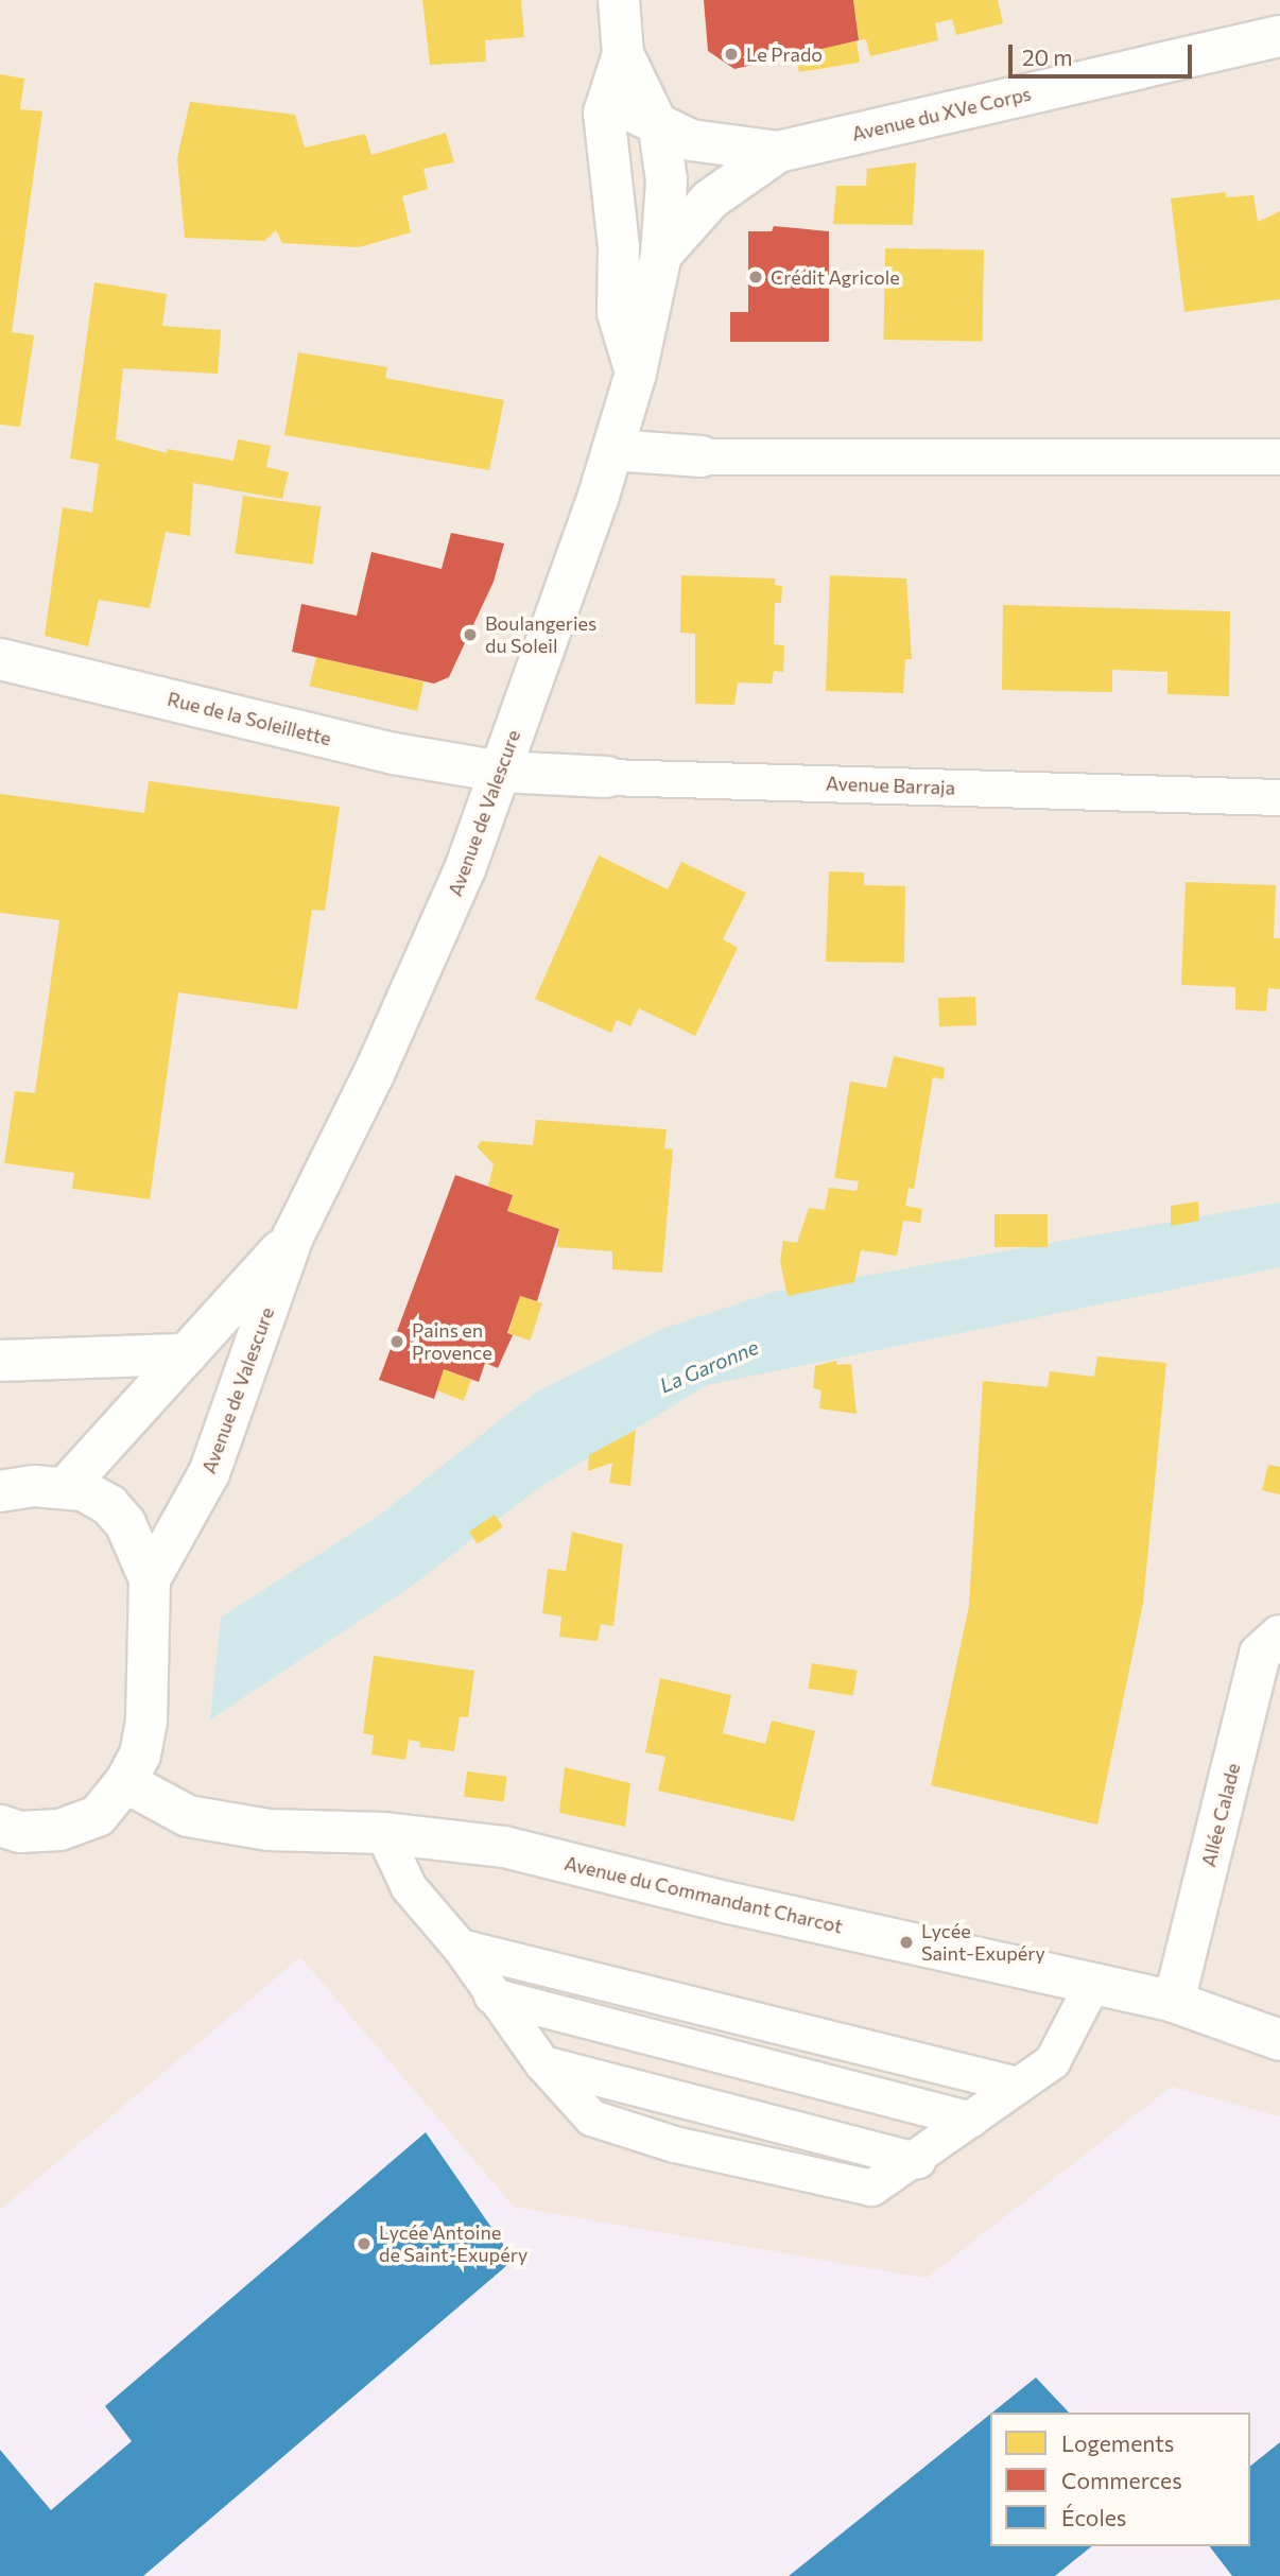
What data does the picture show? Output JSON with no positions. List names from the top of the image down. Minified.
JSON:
{"streets":{"main road":["Avenue du XVe Corps","Rue de la Soleillette","Avenue Barraja","Avenue de Valescure","Allée Calade","Avenue du Commandant Charcot"]},"crossings":[["Avenue du XVe Corps","Avenue de Valescure"],["Rue de la Soleillette","Avenue Barraja"],["Rue de la Soleillette","Avenue de Valescure"],["Avenue Barraja","Avenue de Valescure"],["Allée Calade","Avenue du Commandant Charcot"]],"water":["La Garonne"],"places":["Le Prado","Crédit Agricole","Boulangeries du Soleil","Pains en Provence","Lycée Saint-Exupéry","Lycée Antoine de Saint-Exupéry"],"legend":["Logements","Commerces","Écoles"],"scale_bar":"20 m"}
